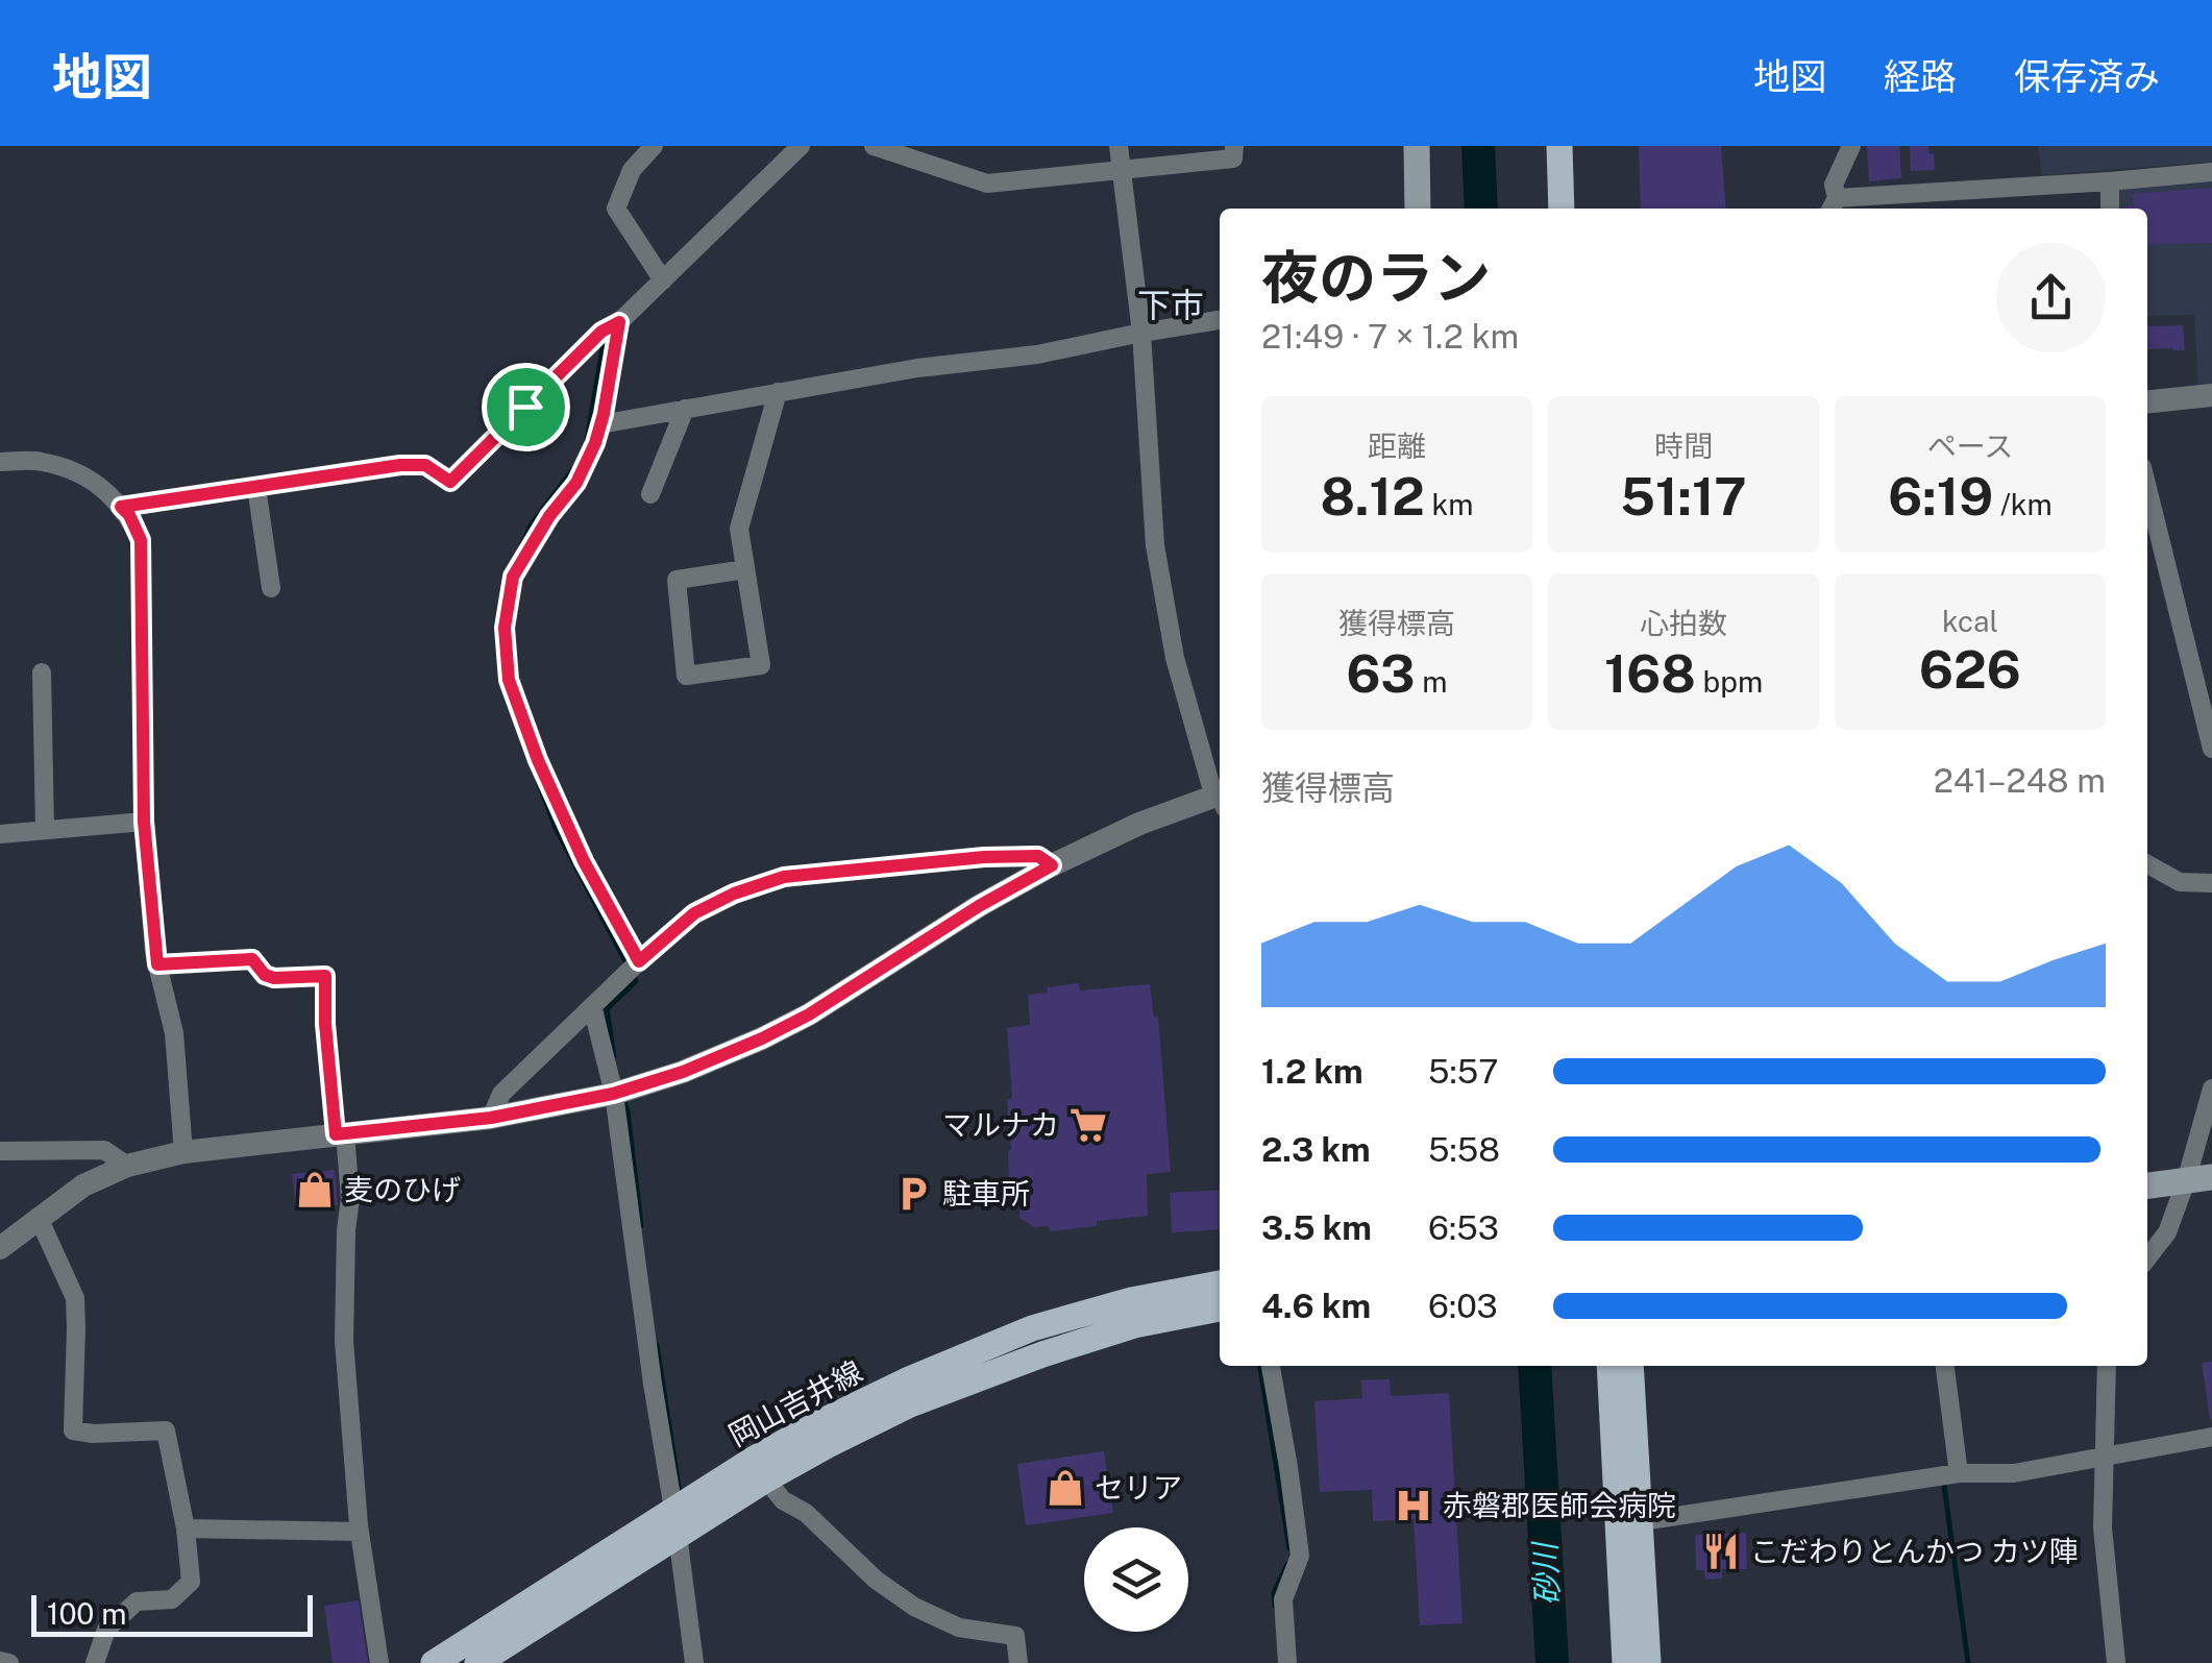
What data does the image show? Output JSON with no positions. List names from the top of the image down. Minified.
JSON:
{"streets":{"main road":["岡山吉井線"]},"districts":["下市"],"water":["砂川"],"places":{"supermarket":["マルナカ"],"shop":["麦のひげ","セリア"],"parking":["駐車所"],"hospital":["赤磐郡医師会病院"],"restaurant":["こだわりとんかつ カツ陣"]},"scale_bar":"100 m","page":{"header":"地図","nav":["地図","経路","保存済み"],"heading":["夜のラン","21:49 · 7 × 1.2 km"],"stats":[["距離","8.12 km"],["時間","51:17"],["ペース","6:19 /km"],["獲得標高","63 m"],["心拍数","168 bpm"],["kcal","626"]],"chart":["獲得標高","241–248 m"],"list":[{"name":"1.2 km","note":"5:57"},{"name":"2.3 km","note":"5:58"},{"name":"3.5 km","note":"6:53"},{"name":"4.6 km","note":"6:03"}],"scale":"100 m"}}
